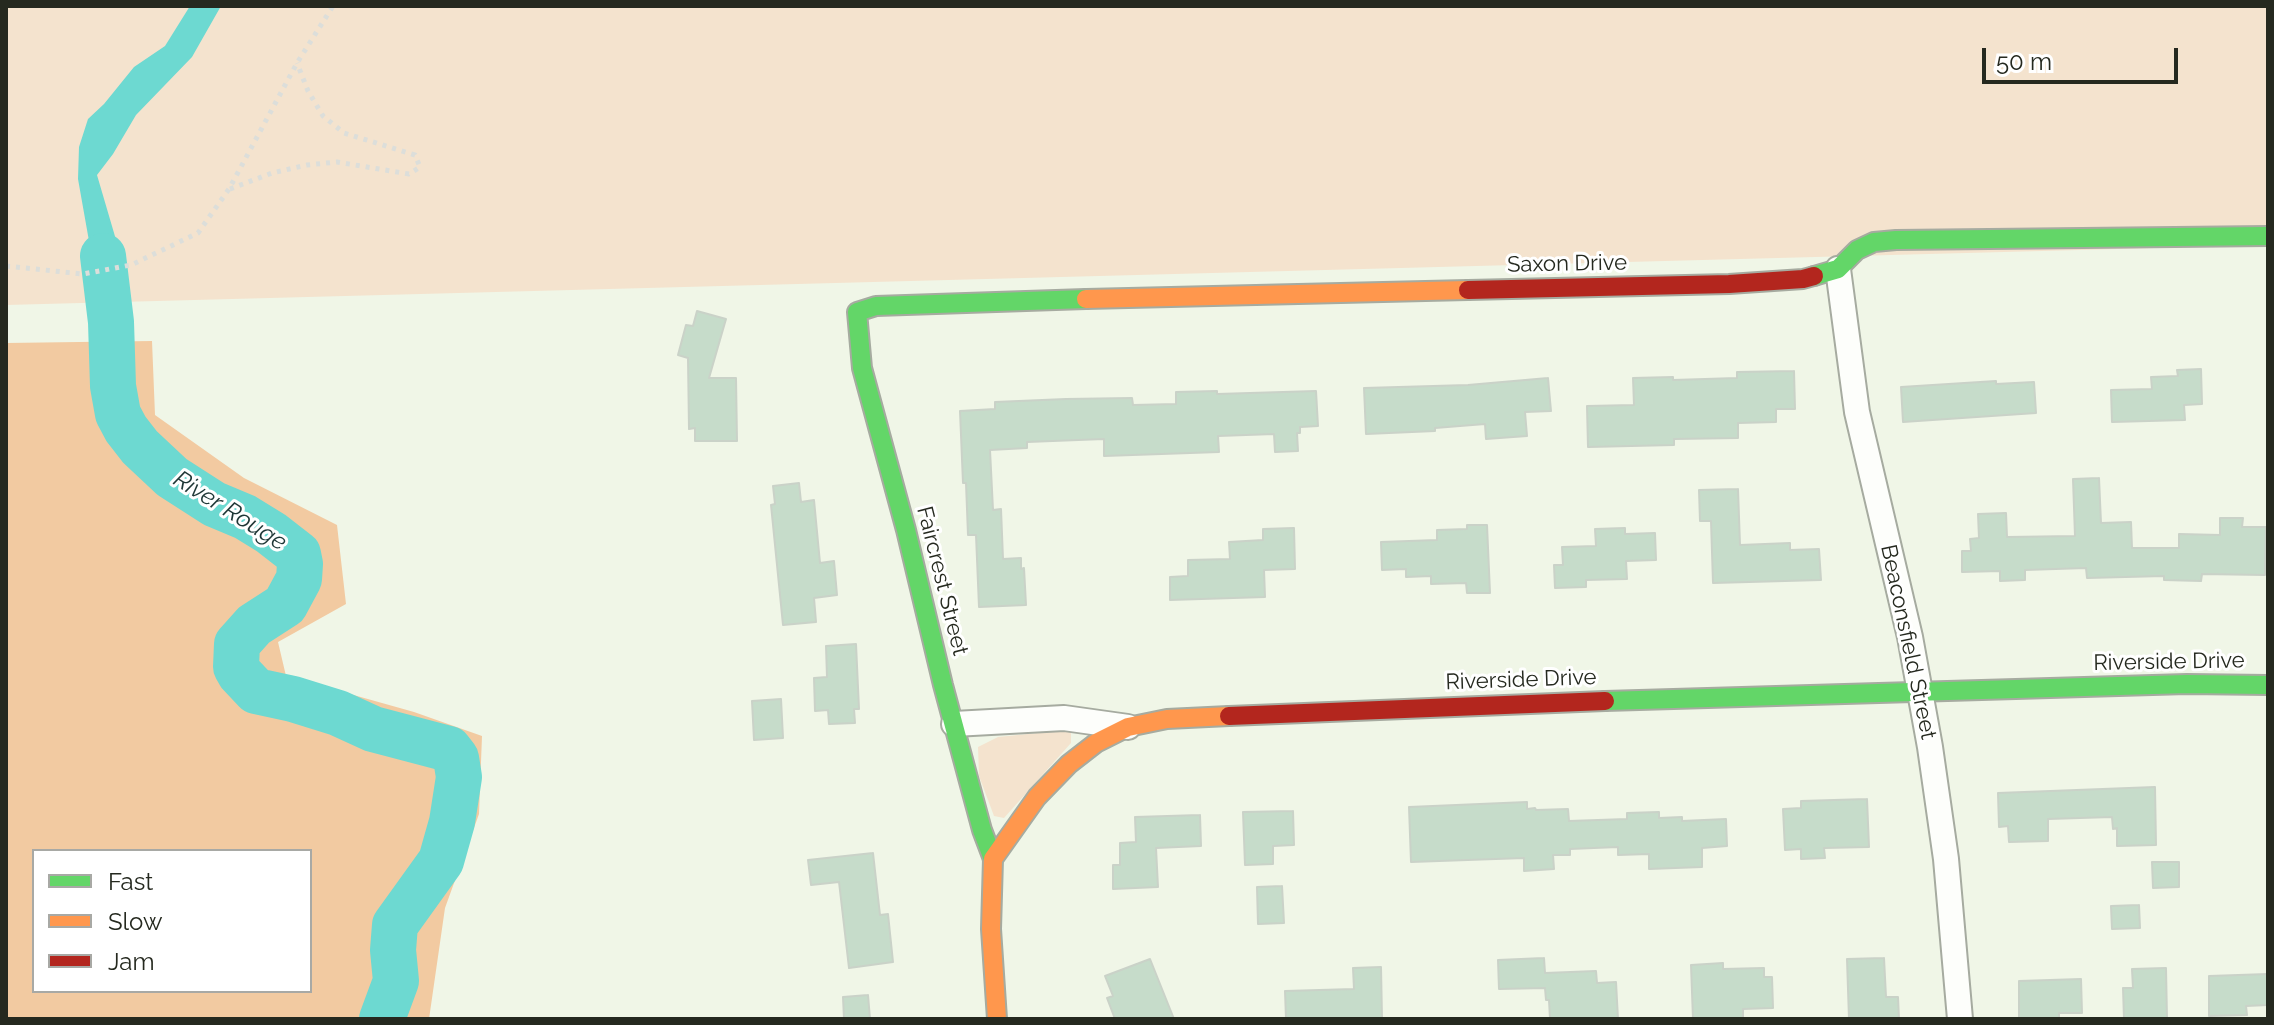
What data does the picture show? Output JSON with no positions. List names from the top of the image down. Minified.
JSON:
{"streets":{"street":["Saxon Drive","Faircrest Street","Beaconsfield Street","Riverside Drive"]},"crossings":[["Saxon Drive","Faircrest Street"],["Saxon Drive","Beaconsfield Street"],["Faircrest Street","Riverside Drive"],["Beaconsfield Street","Riverside Drive"]],"water":["River Rouge"],"legend":["Fast","Slow","Jam"],"scale_bar":"50 m"}
